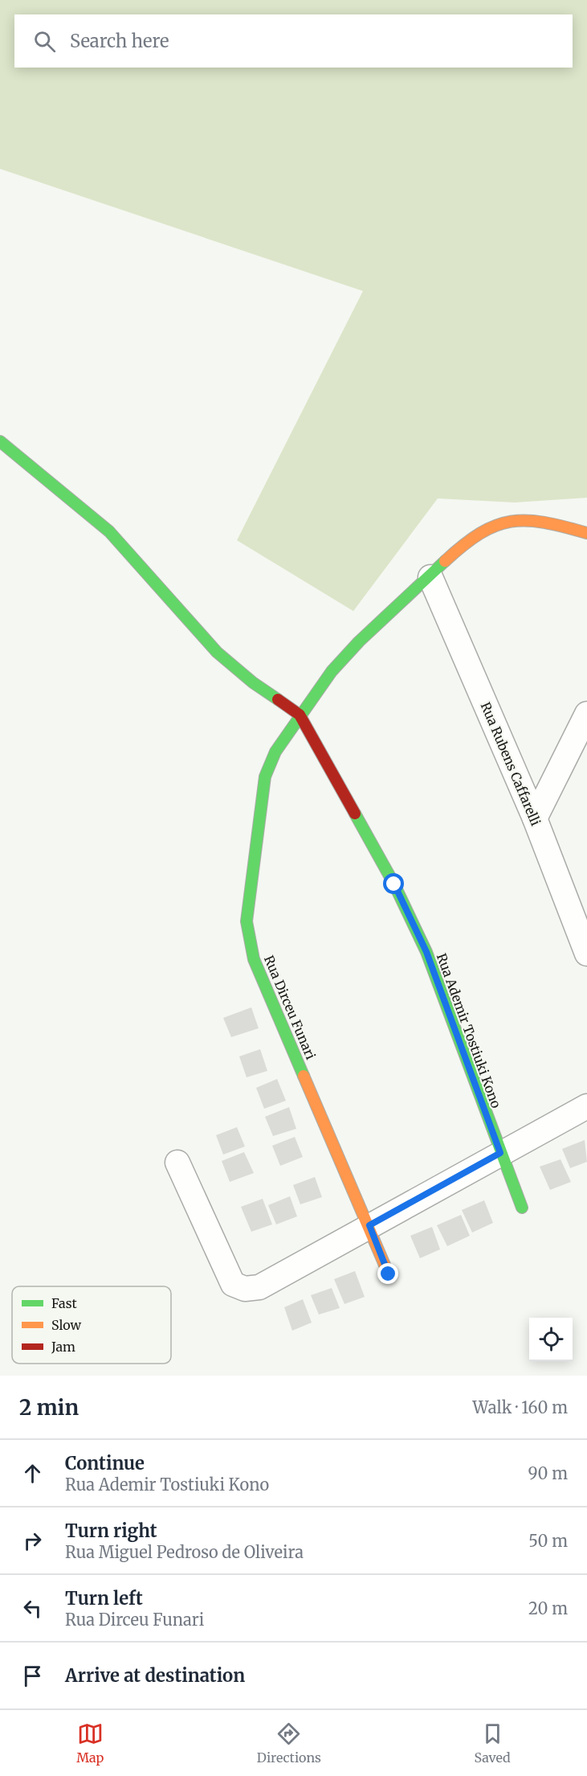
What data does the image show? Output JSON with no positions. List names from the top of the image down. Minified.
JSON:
{"streets":{"street":["Rua Rubens Caffarelli","Rua Dirceu Funari","Rua Ademir Tostiuki Kono"]},"crossings":[["Rua Rubens Caffarelli","Rua Dirceu Funari"],["Rua Dirceu Funari","Rua Ademir Tostiuki Kono"]],"legend":["Fast","Slow","Jam"],"page":{"search":"Search here","heading":["2 min","Walk · 160 m"],"list":[["Continue","Rua Ademir Tostiuki Kono","90 m"],["Turn right","Rua Miguel Pedroso de Oliveira","50 m"],["Turn left","Rua Dirceu Funari","20 m"],"Arrive at destination"],"nav":["Map","Directions","Saved"]}}
